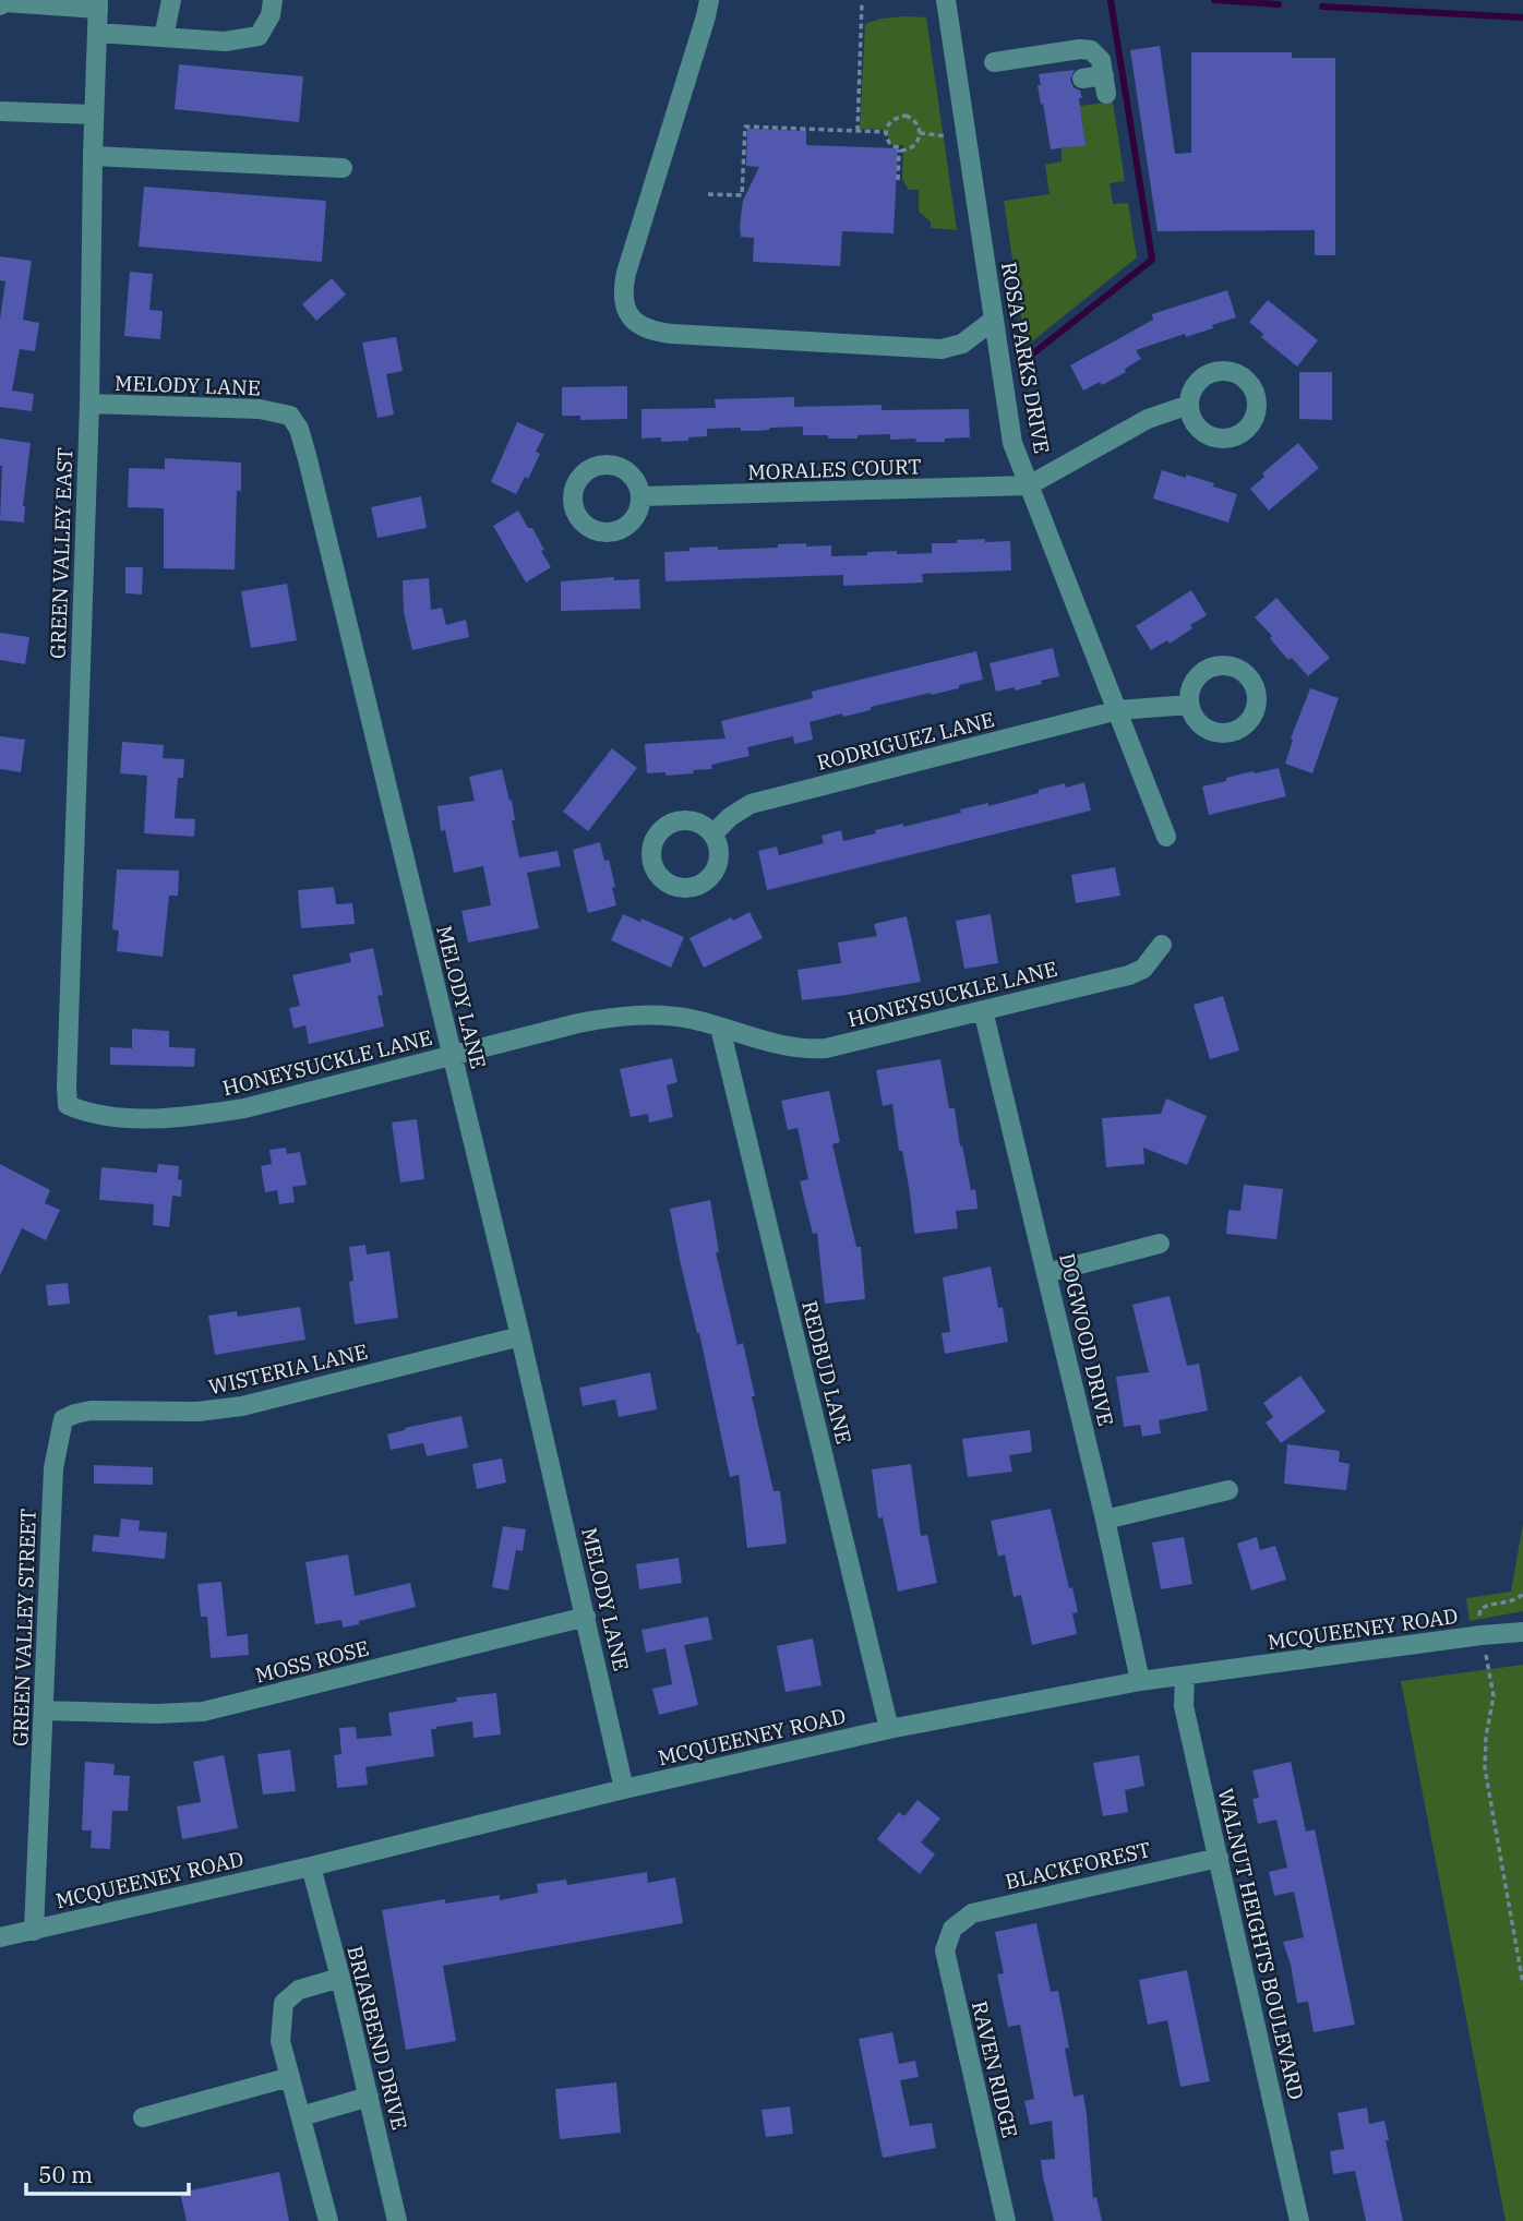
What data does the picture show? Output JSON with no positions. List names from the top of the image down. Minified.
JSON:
{"streets":{"street":["ROSA PARKS DRIVE","MELODY LANE","MORALES COURT","GREEN VALLEY EAST","RODRIGUEZ LANE","HONEYSUCKLE LANE","DOGWOOD DRIVE","WISTERIA LANE","REDBUD LANE","GREEN VALLEY STREET","MCQUEENEY ROAD","MOSS ROSE","BLACKFOREST","WALNUT HEIGHTS BOULEVARD","BRIARBEND DRIVE","RAVEN RIDGE"]},"crossings":[["ROSA PARKS DRIVE","MORALES COURT"],["ROSA PARKS DRIVE","RODRIGUEZ LANE"],["MELODY LANE","GREEN VALLEY EAST"],["MELODY LANE","HONEYSUCKLE LANE"],["MELODY LANE","WISTERIA LANE"],["MELODY LANE","MCQUEENEY ROAD"],["MELODY LANE","MOSS ROSE"],["GREEN VALLEY EAST","HONEYSUCKLE LANE"],["HONEYSUCKLE LANE","DOGWOOD DRIVE"],["HONEYSUCKLE LANE","REDBUD LANE"],["DOGWOOD DRIVE","MCQUEENEY ROAD"],["WISTERIA LANE","GREEN VALLEY STREET"],["REDBUD LANE","MCQUEENEY ROAD"],["GREEN VALLEY STREET","MCQUEENEY ROAD"],["GREEN VALLEY STREET","MOSS ROSE"],["MCQUEENEY ROAD","WALNUT HEIGHTS BOULEVARD"],["MCQUEENEY ROAD","BRIARBEND DRIVE"],["BLACKFOREST","WALNUT HEIGHTS BOULEVARD"],["BLACKFOREST","RAVEN RIDGE"]],"scale_bar":"50 m"}
